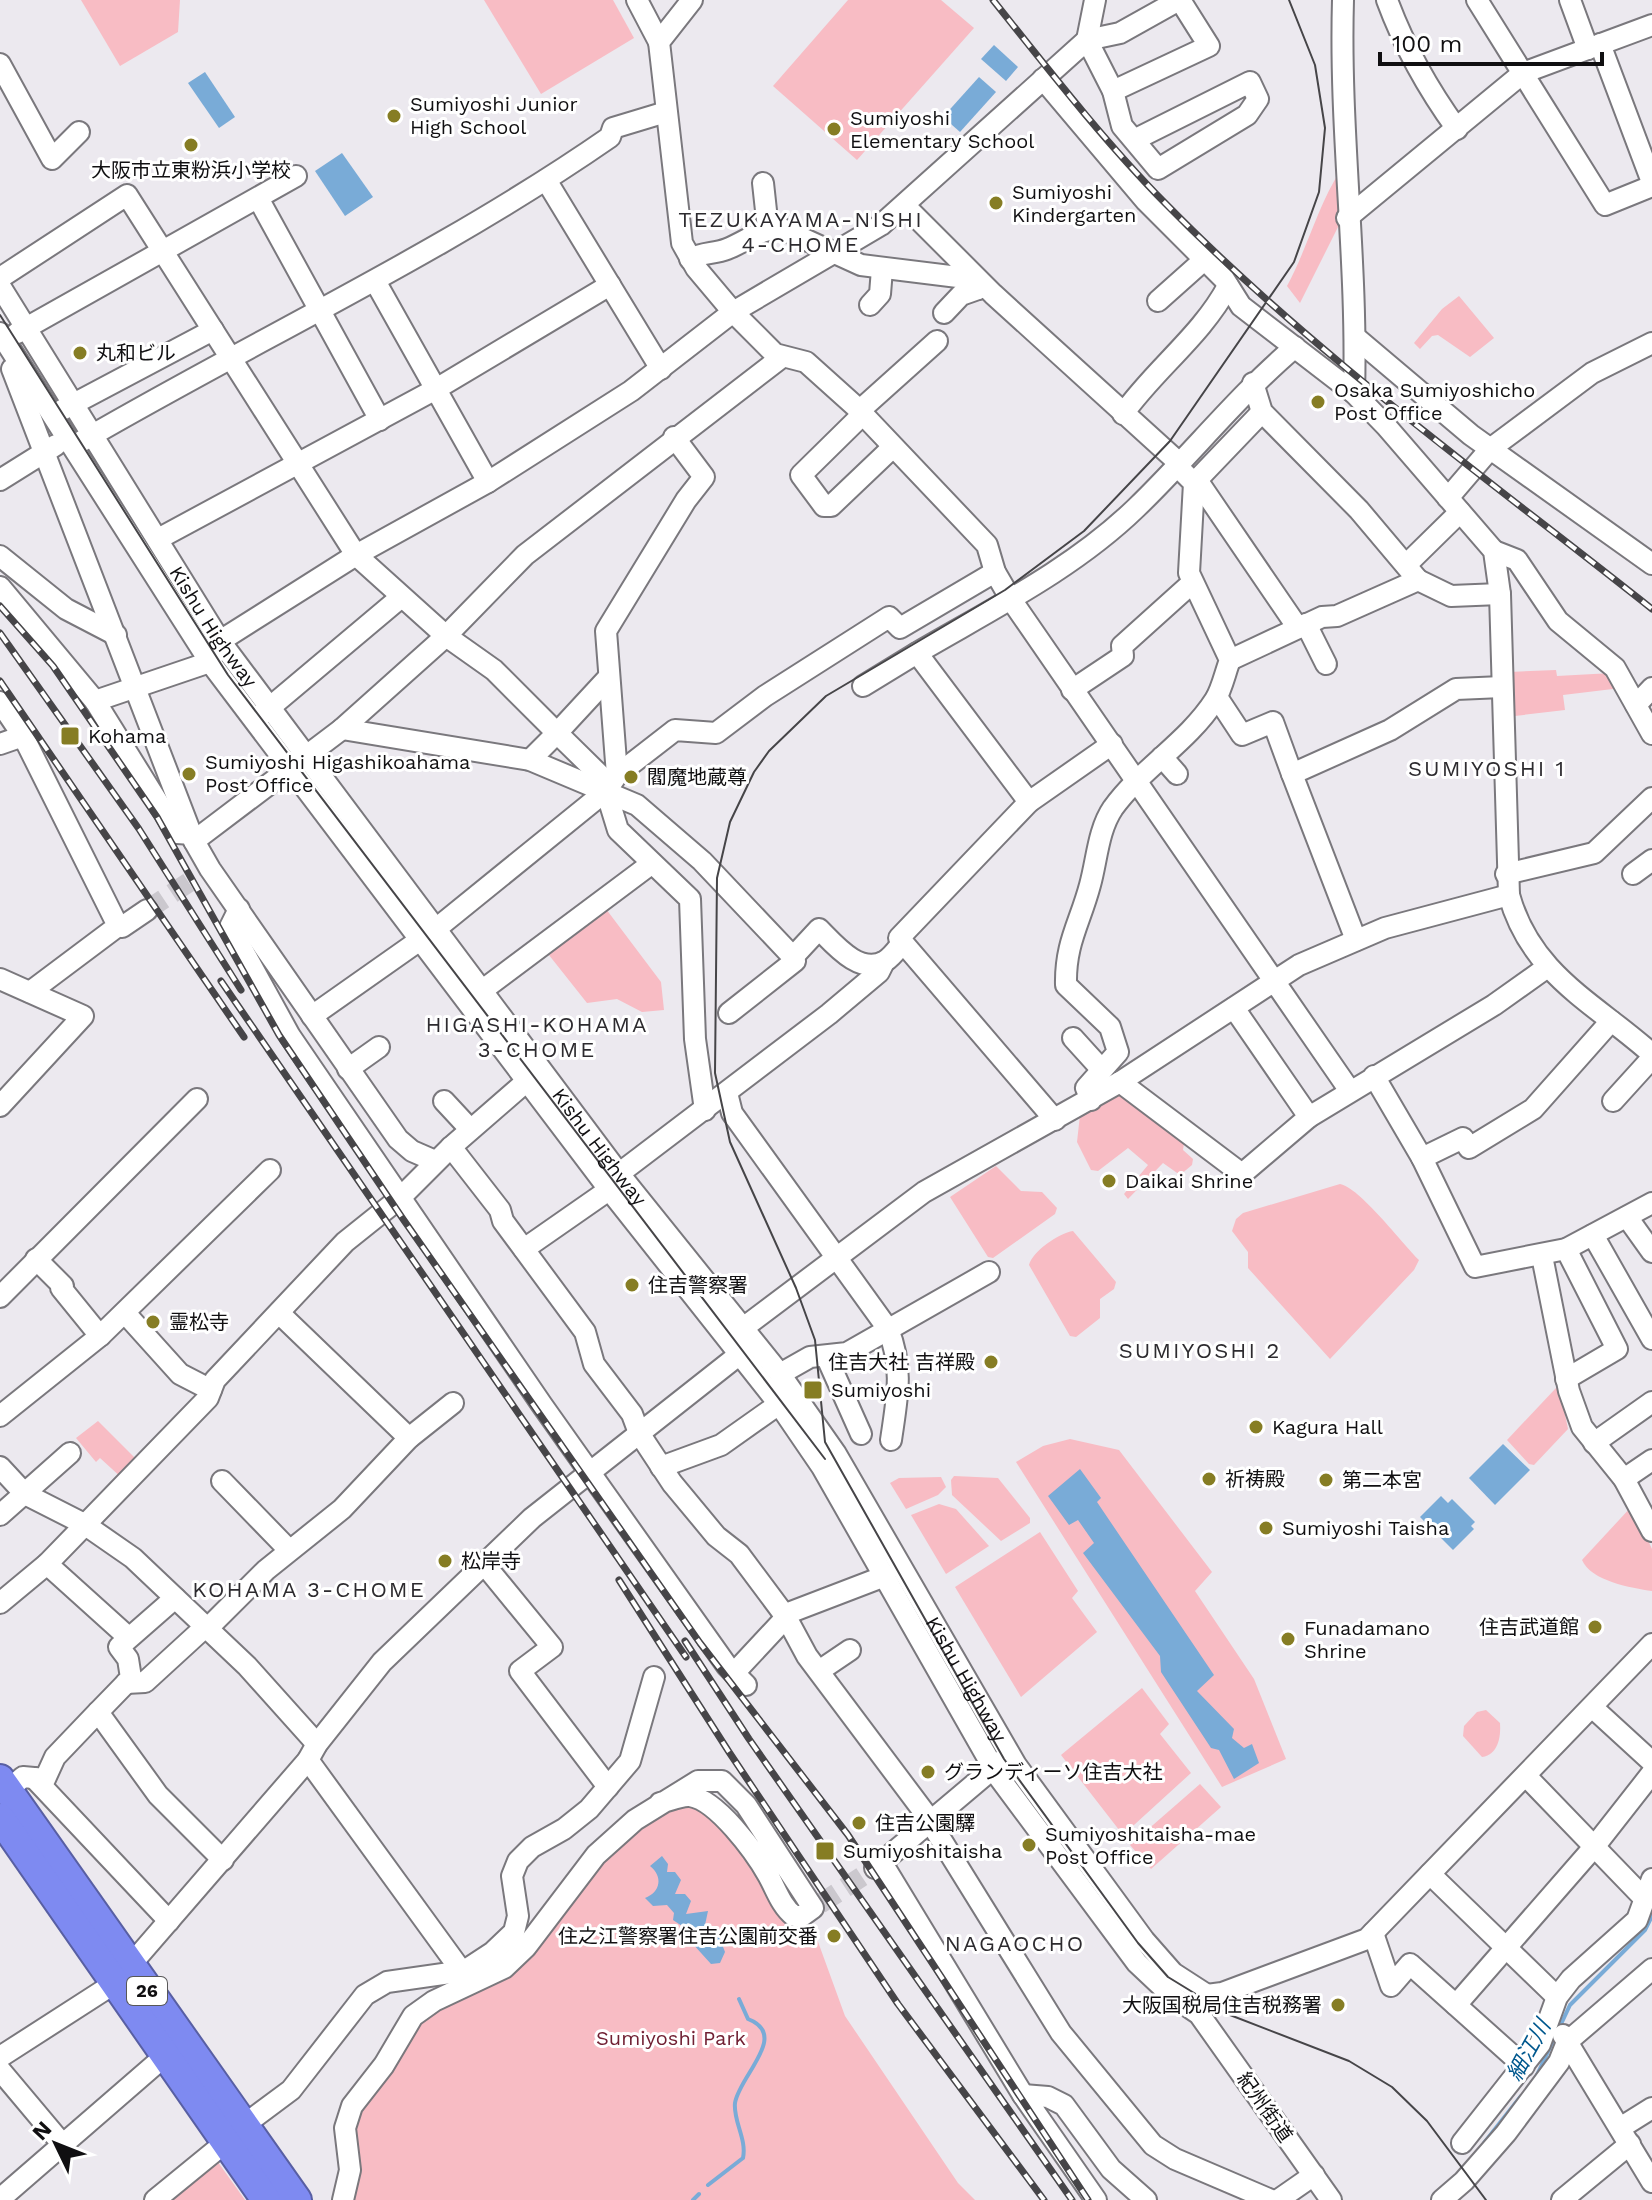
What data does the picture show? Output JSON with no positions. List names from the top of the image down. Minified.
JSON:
{"streets":{"highway":["26"],"street":["Kishu Highway","紀州街道"]},"crossings":[["Kishu Highway","紀州街道"]],"districts":["TEZUKAYAMA-NISHI 4-CHOME","SUMIYOSHI 1","HIGASHI-KOHAMA 3-CHOME","SUMIYOSHI 2","KOHAMA 3-CHOME","NAGAOCHO"],"water":["細江川"],"parks":["Sumiyoshi Park"],"places":{"other":["Sumiyoshi Junior High School","Sumiyoshi Elementary School","大阪市立東粉浜小学校","Sumiyoshi Kindergarten","丸和ビル","Osaka Sumiyoshicho Post Office","Sumiyoshi Higashikoahama Post Office","閻魔地蔵尊","Daikai Shrine","住吉警察署","霊松寺","住吉大社 吉祥殿","Kagura Hall","祈祷殿","第二本宮","Sumiyoshi Taisha","松岸寺","住吉武道館","Funadamano Shrine","グランディーソ住吉大社","住吉公園驛","Sumiyoshitaisha-mae Post Office","住之江警察署住吉公園前交番","大阪国税局住吉税務署"],"transit":["Kohama","Sumiyoshi","Sumiyoshitaisha"]},"scale_bar":"100 m","north":"top left"}
